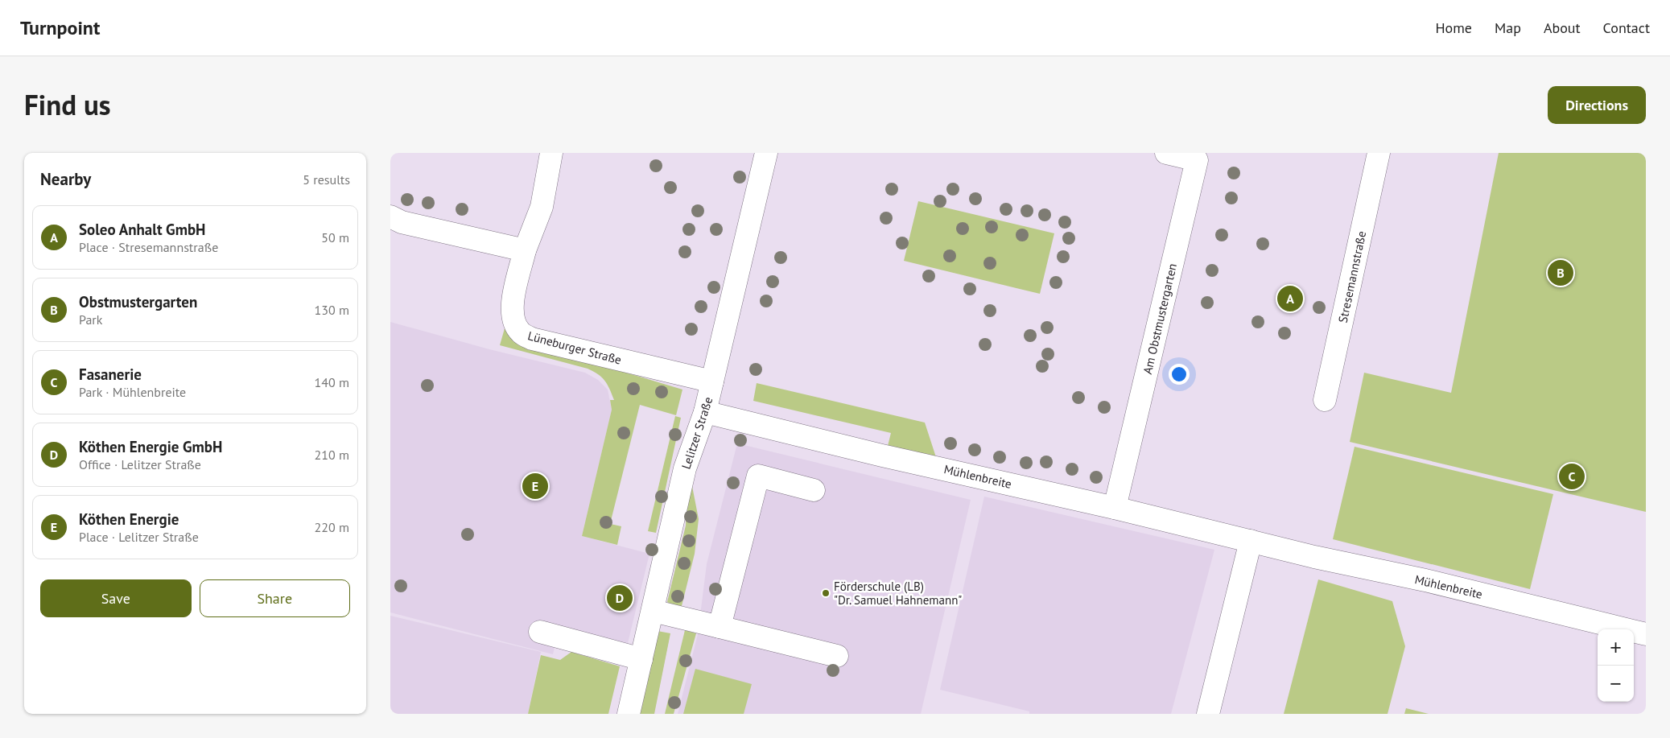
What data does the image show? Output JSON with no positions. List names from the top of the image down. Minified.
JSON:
{"streets":{"street":["Stresemannstraße","Am Obstmustergarten","Lüneburger Straße","Lelitzer Straße","Mühlenbreite"]},"crossings":[["Am Obstmustergarten","Mühlenbreite"],["Lüneburger Straße","Lelitzer Straße"],["Lelitzer Straße","Mühlenbreite"]],"places":["Förderschule (LB) \"Dr. Samuel Hahnemann\""],"page":{"header":"Turnpoint","nav":["Home","Map","About","Contact"],"title":"Find us","buttons":["Directions",["Save","Share"]],"heading":["Nearby","5 results"],"list":[{"mark":"A","name":"Soleo Anhalt GmbH","note":"Place · Stresemannstraße","value":"50 m"},{"mark":"B","name":"Obstmustergarten","note":"Park","value":"130 m"},{"mark":"C","name":"Fasanerie","note":"Park · Mühlenbreite","value":"140 m"},{"mark":"D","name":"Köthen Energie GmbH","note":"Office · Lelitzer Straße","value":"210 m"},{"mark":"E","name":"Köthen Energie","note":"Place · Lelitzer Straße","value":"220 m"}],"pins":["B","A","C","E","D"],"map_buttons":["+","−"]}}
